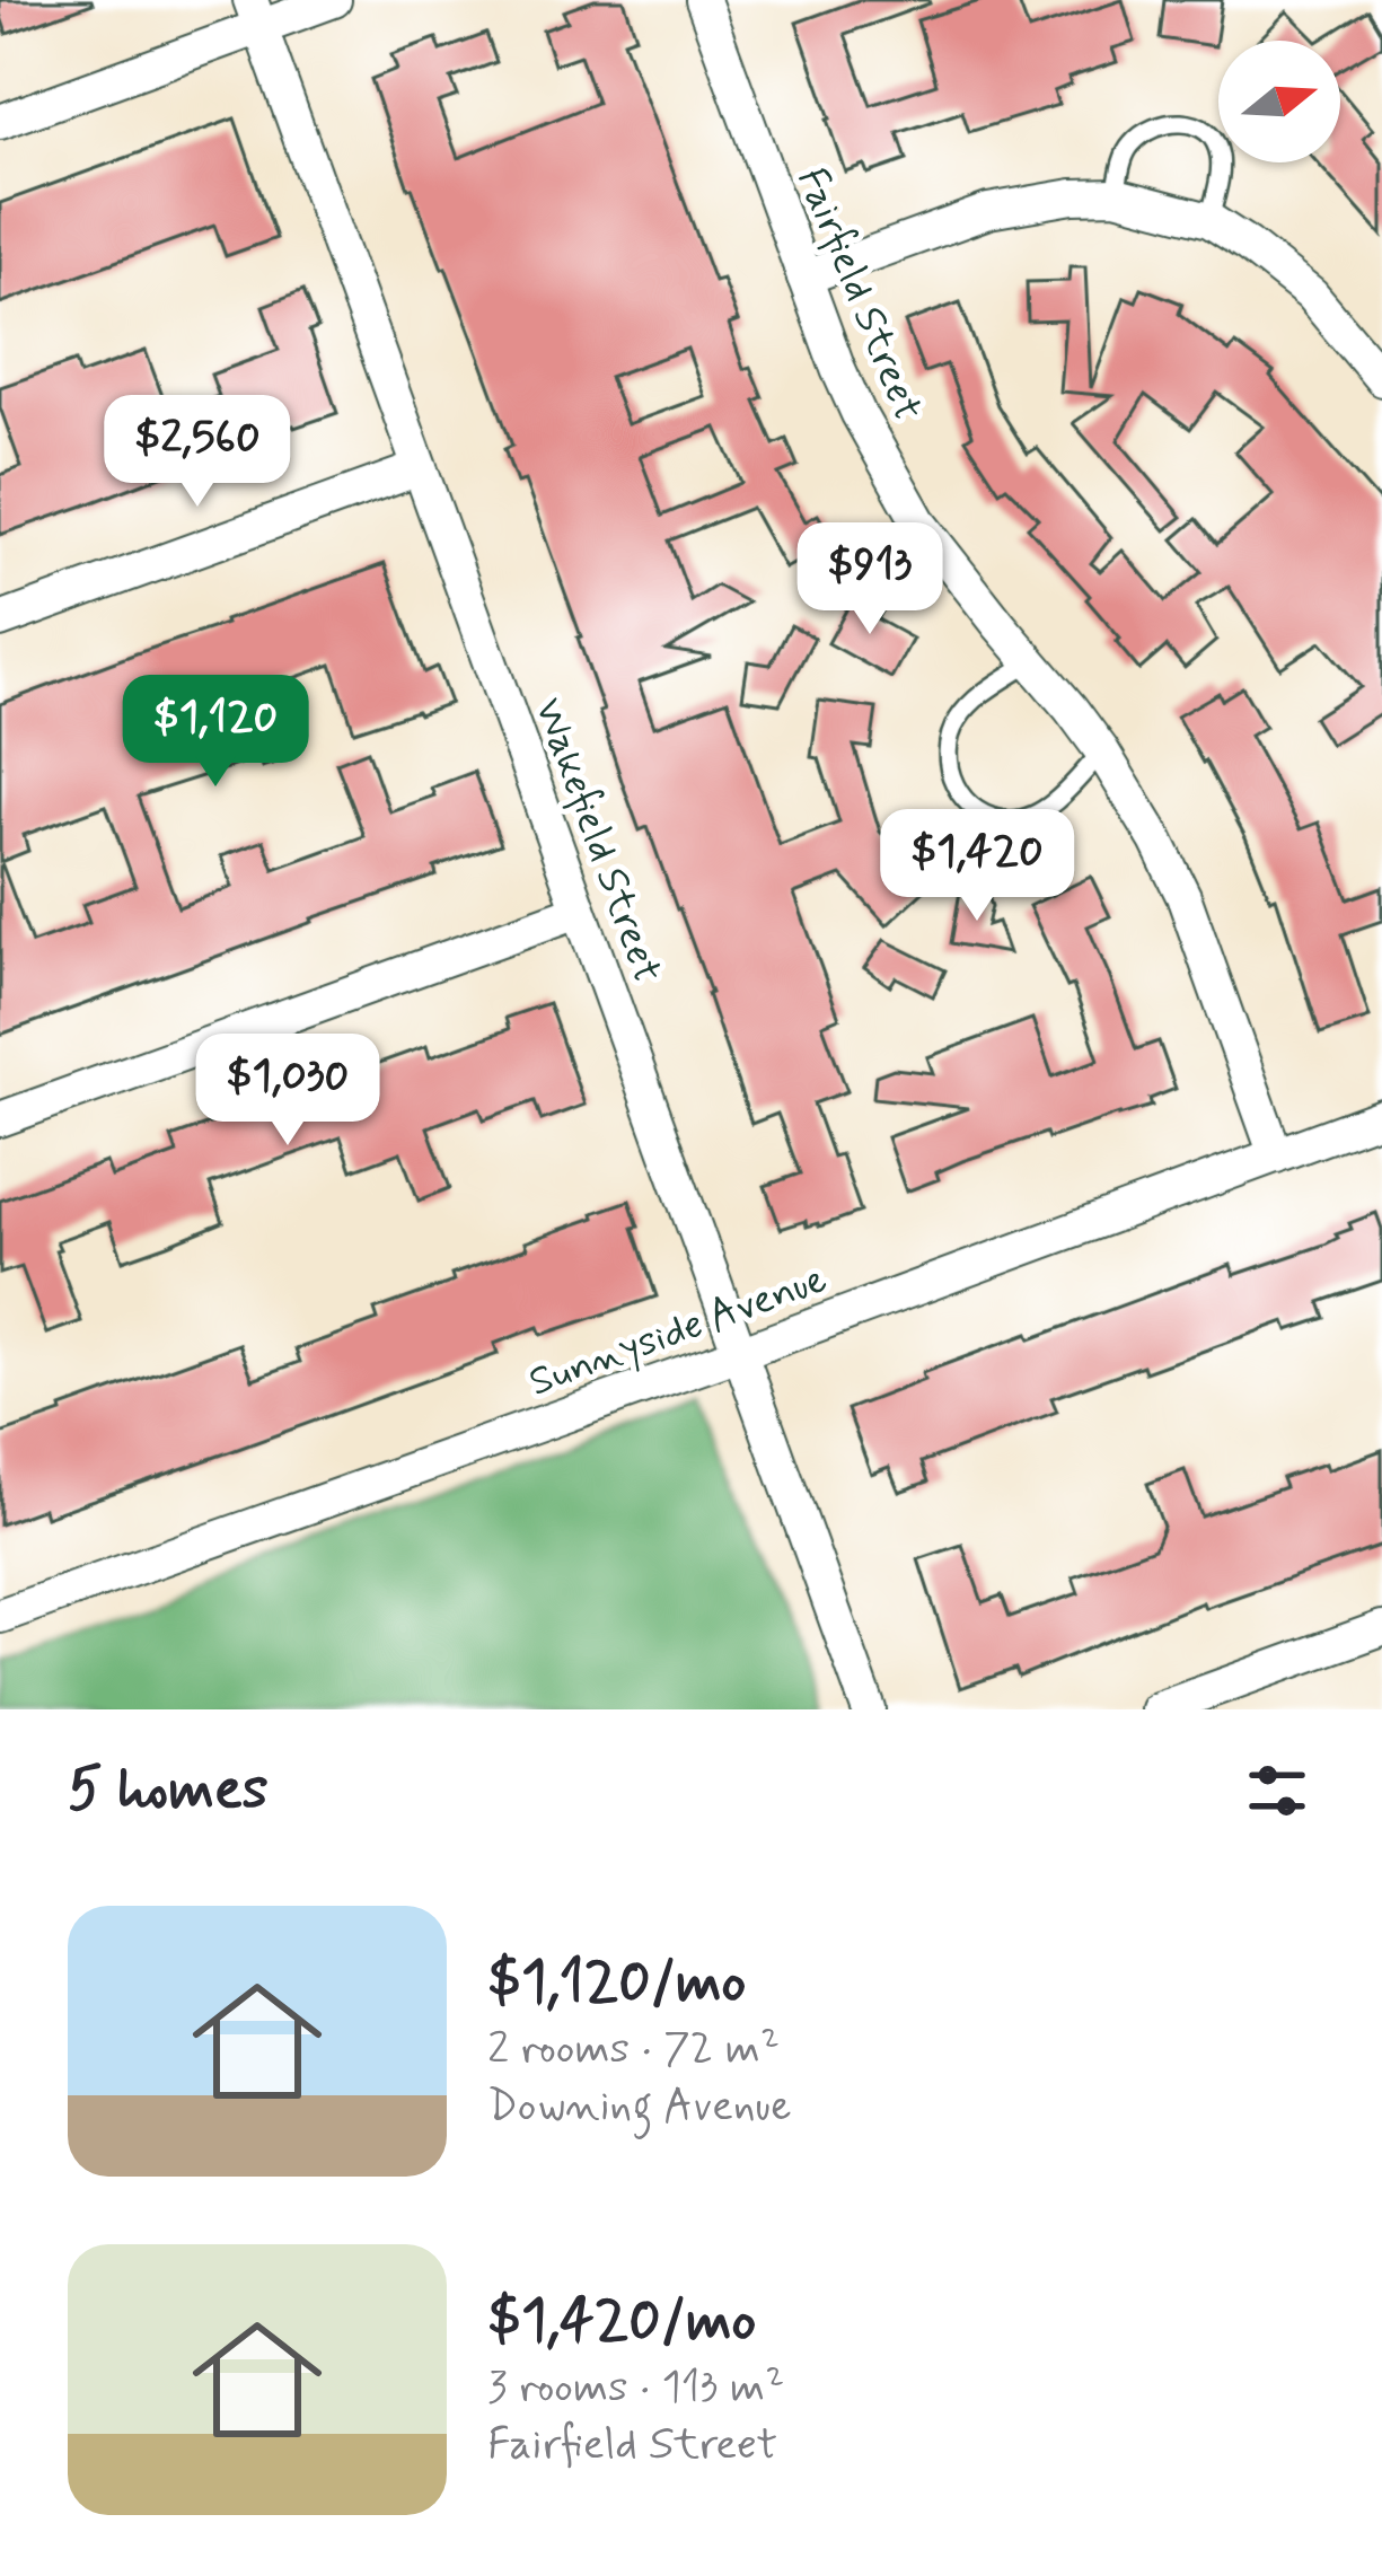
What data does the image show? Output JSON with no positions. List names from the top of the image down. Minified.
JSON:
{"streets":{"street":["Fairfield Street","Wakefield Street","Sunnyside Avenue"]},"crossings":[["Fairfield Street","Sunnyside Avenue"],["Wakefield Street","Sunnyside Avenue"]],"north":"right","page":{"price":["$2,560","$913","$1,120","$1,420","$1,030"],"heading":"5 homes","list":[{"name":"$1,120/mo","note":"2 rooms · 72 m² · Downing Avenue"},{"name":"$1,420/mo","note":"3 rooms · 113 m² · Fairfield Street"}]}}
